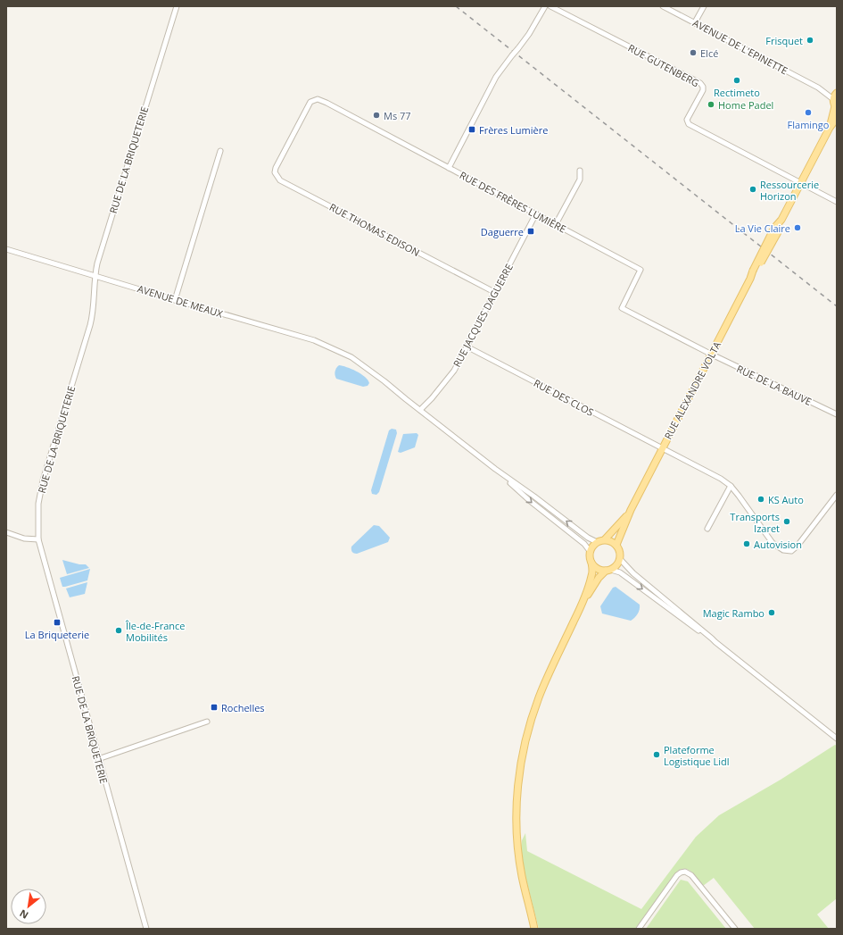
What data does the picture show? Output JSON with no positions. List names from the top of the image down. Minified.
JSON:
{"streets":{"main road":["RUE ALEXANDRE VOLTA"],"street":["AVENUE DE L'EPINETTE","RUE GUTENBERG","RUE DE LA BRIQUETERIE","RUE DES FRÈRES LUMIÈRE","RUE THOMAS EDISON","AVENUE DE MEAUX","RUE JACQUES DAGUERRE","RUE DE LA BAUVE","RUE DES CLOS"]},"crossings":[["RUE GUTENBERG","RUE ALEXANDRE VOLTA"],["RUE DE LA BRIQUETERIE","AVENUE DE MEAUX"],["RUE DES FRÈRES LUMIÈRE","RUE THOMAS EDISON"],["RUE DES FRÈRES LUMIÈRE","RUE JACQUES DAGUERRE"],["RUE DES FRÈRES LUMIÈRE","RUE DE LA BAUVE"],["RUE DES FRÈRES LUMIÈRE","RUE ALEXANDRE VOLTA"],["RUE THOMAS EDISON","RUE JACQUES DAGUERRE"],["AVENUE DE MEAUX","RUE JACQUES DAGUERRE"],["RUE JACQUES DAGUERRE","RUE DES CLOS"],["RUE DE LA BAUVE","RUE ALEXANDRE VOLTA"],["RUE ALEXANDRE VOLTA","RUE DES CLOS"]],"places":{"other":["Frisquet","Elcé","Rectimeto","Home Padel","Flamingo","Ms 77","Ressourcerie Horizon","La Vie Claire","KS Auto","Transports Izaret","Autovision","Magic Rambo","Île-de-France Mobilités","Plateforme Logistique Lidl"],"transit":["Frères Lumière","Daguerre","La Briqueterie","Rochelles"]},"north":"bottom left"}
